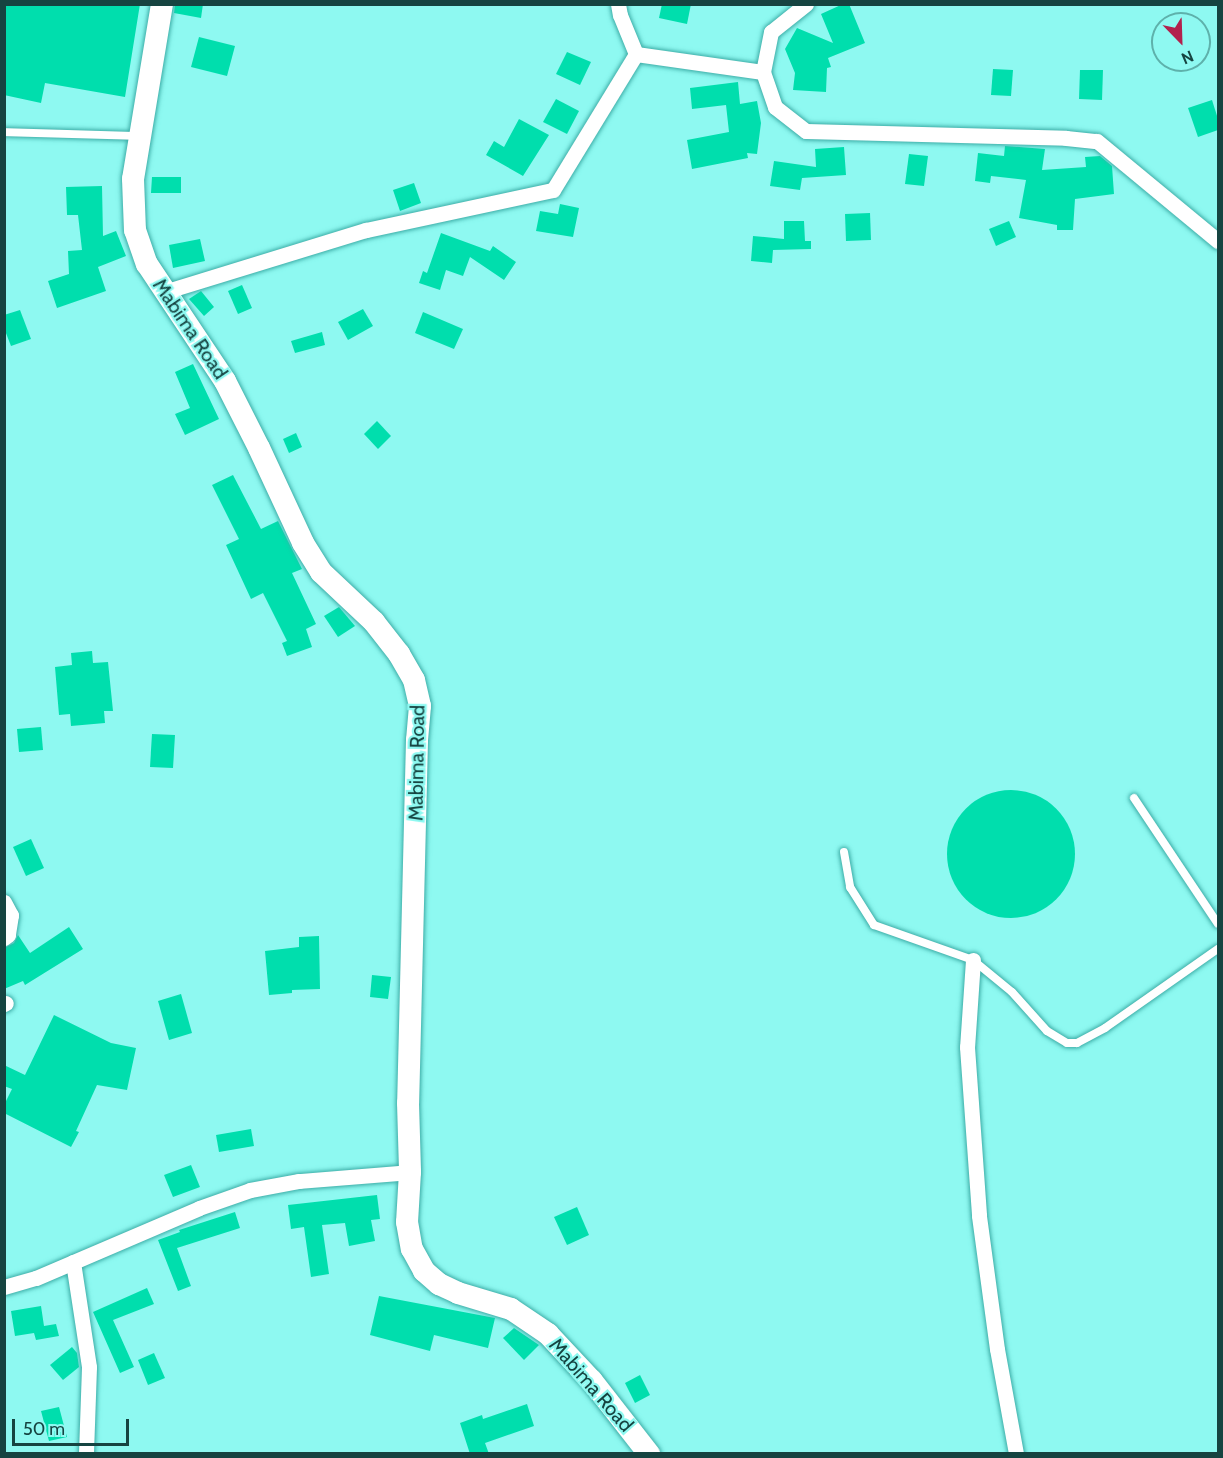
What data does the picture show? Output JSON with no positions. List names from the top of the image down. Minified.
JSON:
{"streets":{"main road":["Mabima Road"]},"scale_bar":"50 m","north":"bottom right"}
